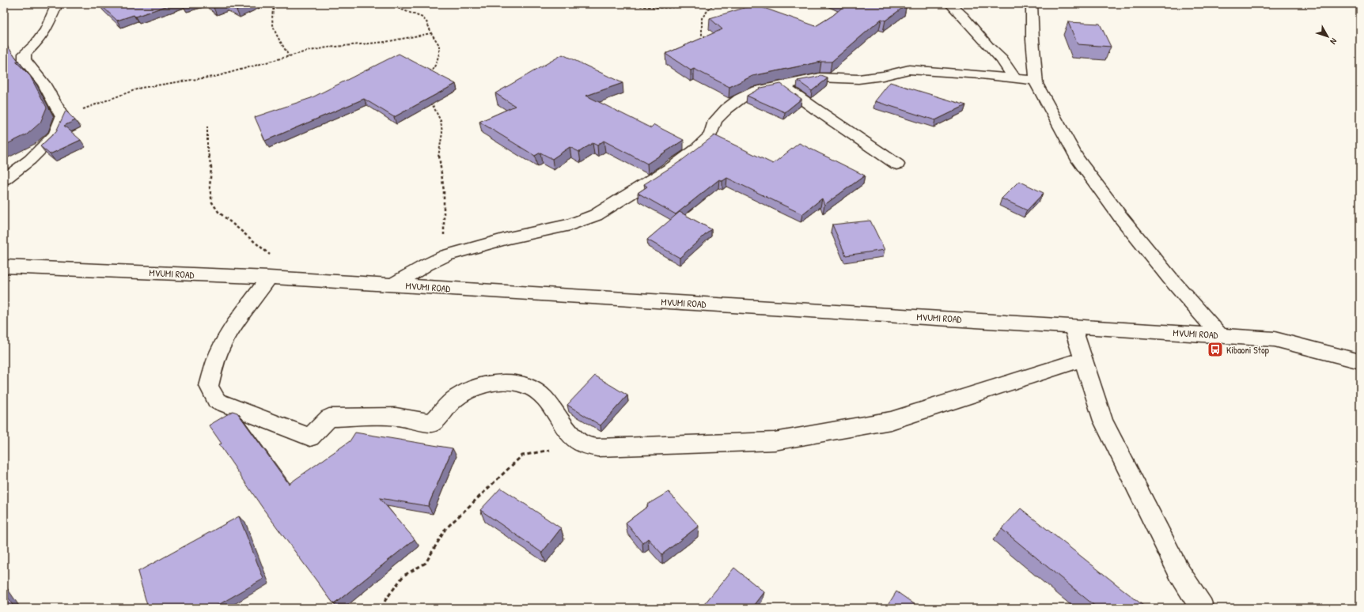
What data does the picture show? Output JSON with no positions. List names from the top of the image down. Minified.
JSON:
{"streets":{"street":["MVUMI ROAD"]},"places":{"bus stop":["Kibaoni Stop"]},"north":"bottom right"}
